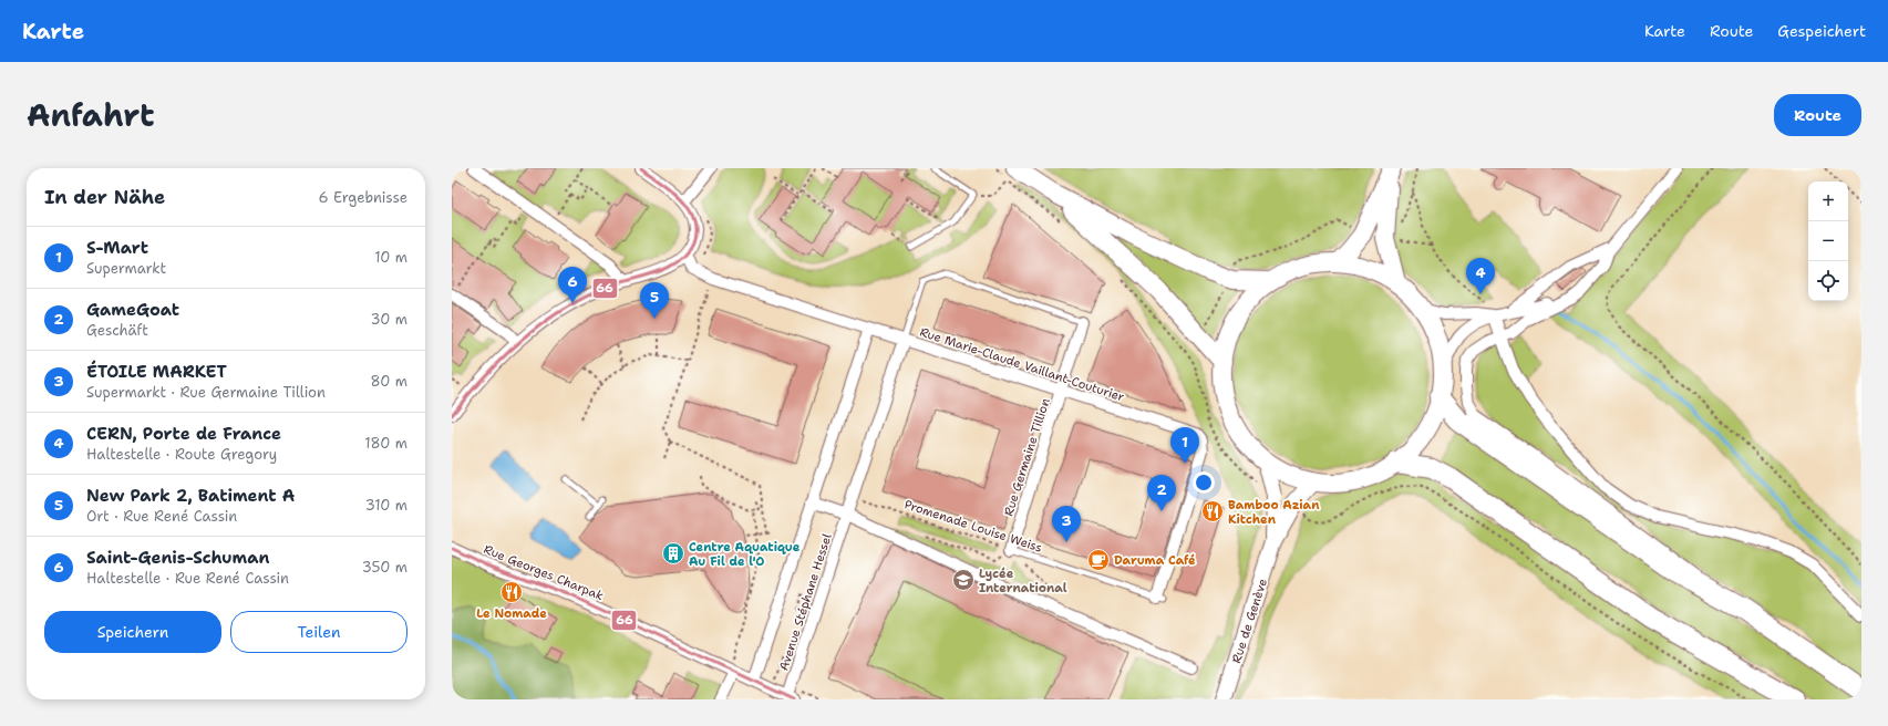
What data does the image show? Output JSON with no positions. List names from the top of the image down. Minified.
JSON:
{"streets":{"street":["Rue Marie-Claude Vaillant-Couturier","Rue Germaine Tillion","Rue Georges Charpak","Avenue Stéphane Hessel","Rue de Genève"],"lane":["Promenade Louise Weiss"]},"crossings":[["Rue Marie-Claude Vaillant-Couturier","Rue Germaine Tillion"],["Rue Marie-Claude Vaillant-Couturier","Promenade Louise Weiss"],["Rue Marie-Claude Vaillant-Couturier","Avenue Stéphane Hessel"],["Rue Germaine Tillion","Promenade Louise Weiss"],["Promenade Louise Weiss","Avenue Stéphane Hessel"],["Rue Georges Charpak","Avenue Stéphane Hessel"]],"places":{"restaurant":["Bamboo Azian Kitchen","Le Nomade"],"building":["Centre Aquatique Au Fil de l'O"],"cafe":["Daruma Café"],"school or university":["Lycée International"]},"lines":["transit line 66"],"page":{"header":"Karte","nav":["Karte","Route","Gespeichert"],"title":"Anfahrt","buttons":["Route",["Speichern","Teilen"]],"heading":["In der Nähe","6 Ergebnisse"],"map_buttons":["+","−"],"list":[{"mark":"1","name":"S-Mart","note":"Supermarkt","value":"10 m"},{"mark":"2","name":"GameGoat","note":"Geschäft","value":"30 m"},{"mark":"3","name":"ÉTOILE MARKET","note":"Supermarkt · Rue Germaine Tillion","value":"80 m"},{"mark":"4","name":"CERN, Porte de France","note":"Haltestelle · Route Gregory","value":"180 m"},{"mark":"5","name":"New Park 2, Batiment A","note":"Ort · Rue René Cassin","value":"310 m"},{"mark":"6","name":"Saint-Genis-Schuman","note":"Haltestelle · Rue René Cassin","value":"350 m"}],"pins":["4","6","5","1","2","3"]}}
